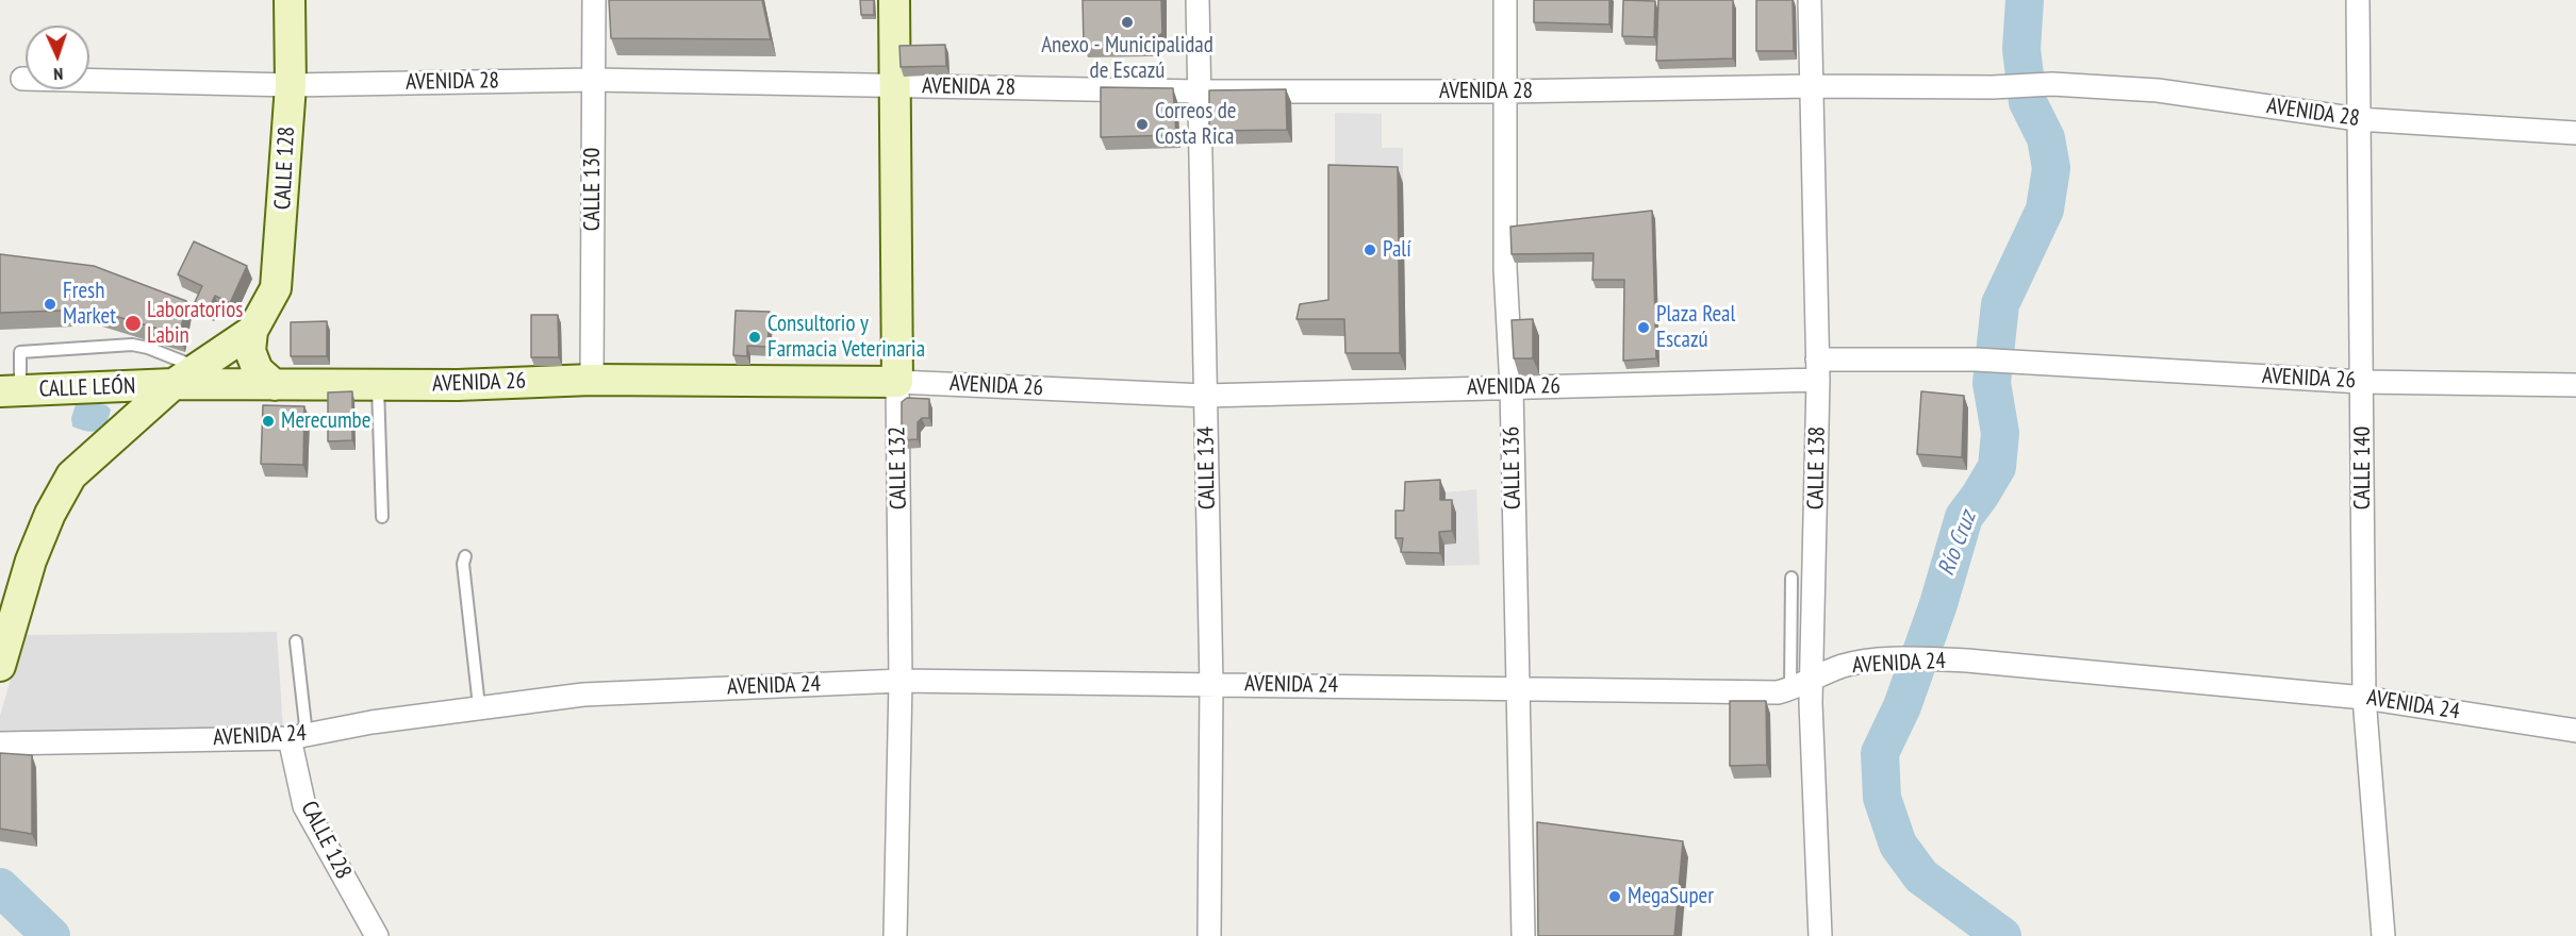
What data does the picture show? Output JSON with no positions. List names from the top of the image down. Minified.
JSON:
{"streets":{"main road":["CALLE 128","AVENIDA 26","CALLE LEÓN","CALLE 132"],"street":["AVENIDA 28","CALLE 130","CALLE 134","CALLE 136","CALLE 138","CALLE 140","AVENIDA 24"]},"crossings":[["AVENIDA 28","CALLE 128"],["AVENIDA 28","CALLE 130"],["AVENIDA 28","CALLE 132"],["AVENIDA 28","CALLE 134"],["AVENIDA 28","CALLE 136"],["AVENIDA 28","CALLE 138"],["AVENIDA 28","CALLE 140"],["CALLE 128","AVENIDA 24"],["CALLE 130","AVENIDA 26"],["AVENIDA 26","CALLE LEÓN"],["AVENIDA 26","CALLE 132"],["AVENIDA 26","CALLE 134"],["AVENIDA 26","CALLE 136"],["AVENIDA 26","CALLE 138"],["AVENIDA 26","CALLE 140"],["CALLE 132","AVENIDA 24"],["CALLE 134","AVENIDA 24"],["CALLE 136","AVENIDA 24"],["CALLE 138","AVENIDA 24"],["CALLE 140","AVENIDA 24"]],"water":["Río Cruz"],"places":["Anexo - Municipalidad de Escazú","Correos de Costa Rica","Palí","Fresh Market","Laboratorios Labin","Plaza Real Escazú","Consultorio y Farmacia Veterinaria","Merecumbe","MegaSuper"],"north":"bottom"}
